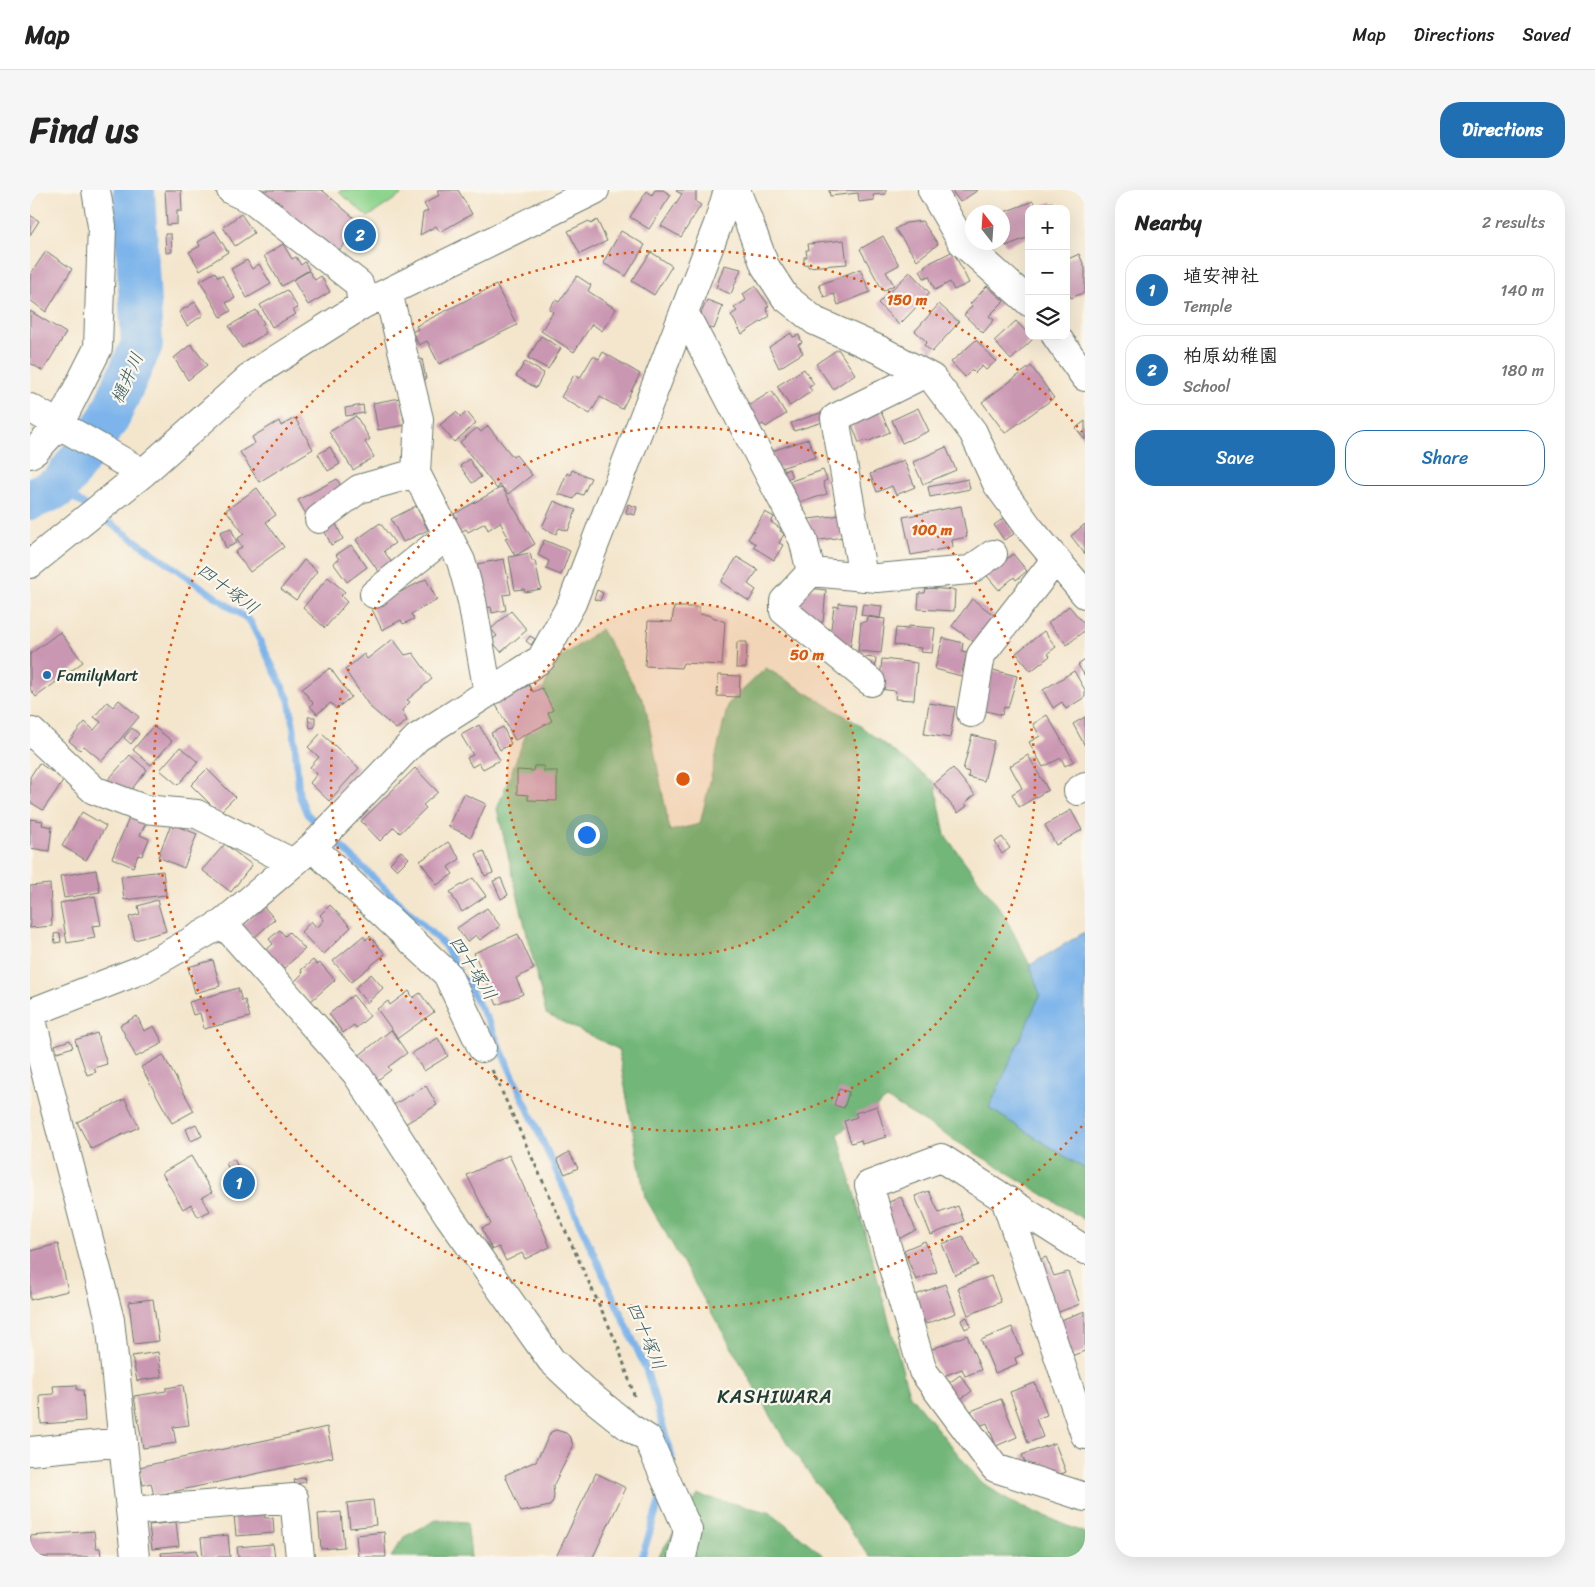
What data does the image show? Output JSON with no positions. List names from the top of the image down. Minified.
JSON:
{"districts":["KASHIWARA"],"water":["樋井川","四十塚川"],"places":["FamilyMart"],"north":"top","page":{"header":"Map","nav":["Map","Directions","Saved"],"title":"Find us","buttons":["Directions",["Save","Share"]],"heading":["Nearby","2 results"],"map_buttons":["+","−"],"pins":["2","1"],"list":[{"mark":"1","name":"埴安神社","note":"Temple","value":"140 m"},{"mark":"2","name":"柏原幼稚園","note":"School","value":"180 m"}]},"rings":["150 m","100 m","50 m"]}
